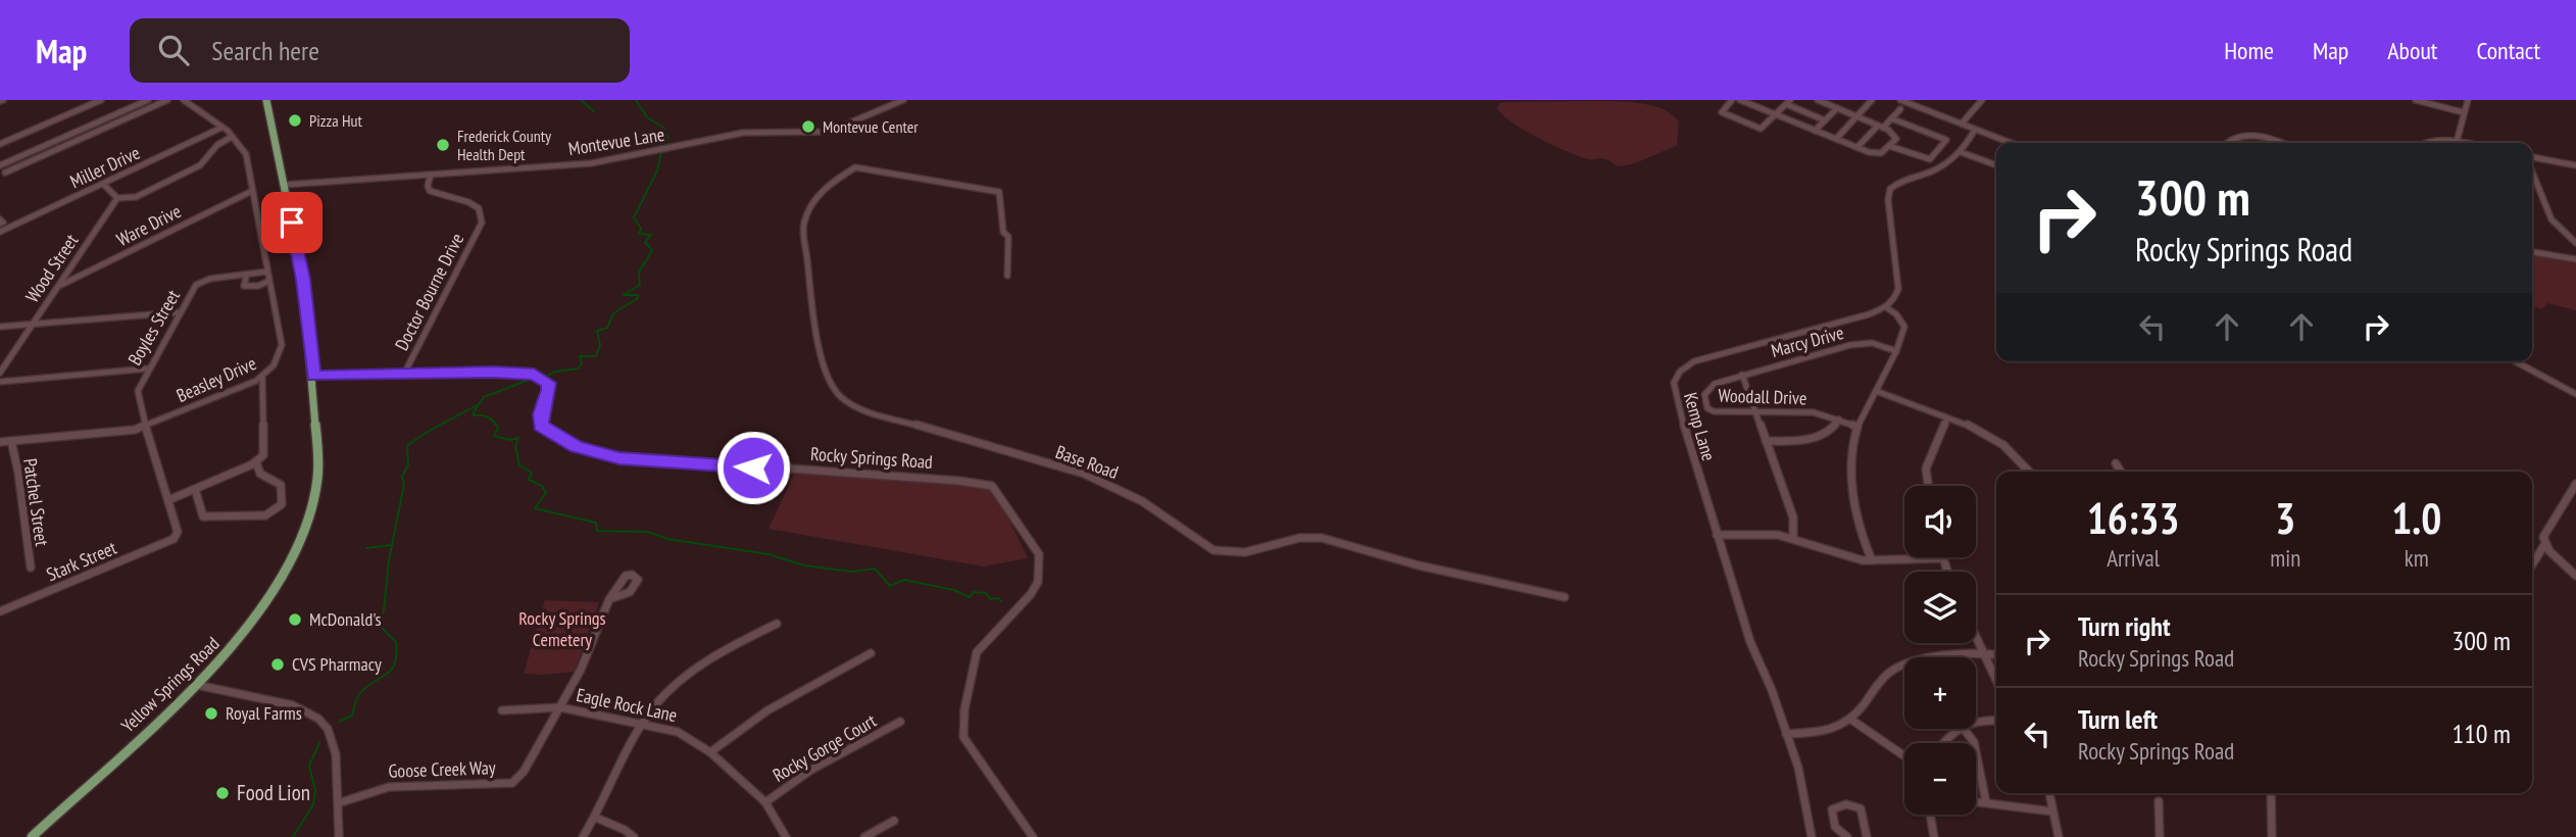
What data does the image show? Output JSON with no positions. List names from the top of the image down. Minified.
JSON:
{"streets":{"main road":["Yellow Springs Road"],"street":["Montevue Lane","Miller Drive","Ware Drive","Wood Street","Doctor Bourne Drive","Boyles Street","Marcy Drive","Beasley Drive","Woodall Drive","Kemp Lane","Rocky Springs Road","Base Road","Patchel Street","Stark Street","Eagle Rock Lane","Rocky Gorge Court","Goose Creek Way"]},"crossings":[["Montevue Lane","Doctor Bourne Drive"],["Montevue Lane","Yellow Springs Road"],["Miller Drive","Beasley Drive"],["Ware Drive","Wood Street"],["Ware Drive","Beasley Drive"],["Doctor Bourne Drive","Rocky Springs Road"],["Boyles Street","Beasley Drive"],["Boyles Street","Stark Street"],["Marcy Drive","Woodall Drive"],["Beasley Drive","Patchel Street"],["Rocky Springs Road","Yellow Springs Road"],["Eagle Rock Lane","Rocky Gorge Court"],["Eagle Rock Lane","Goose Creek Way"]],"parks":["Rocky Springs Cemetery"],"places":["Pizza Hut","Montevue Center","Frederick County Health Dept","McDonald's","CVS Pharmacy","Royal Farms","Food Lion"],"page":{"header":"Map","search":"Search here","nav":["Home","Map","About","Contact"],"turn":["300 m","Rocky Springs Road"],"eta":["16:33","Arrival","3","min","1.0","km"],"map_buttons":["+","−"],"list":[{"name":"Turn right","note":"Rocky Springs Road","value":"300 m"},{"name":"Turn left","note":"Rocky Springs Road","value":"110 m"}]}}
